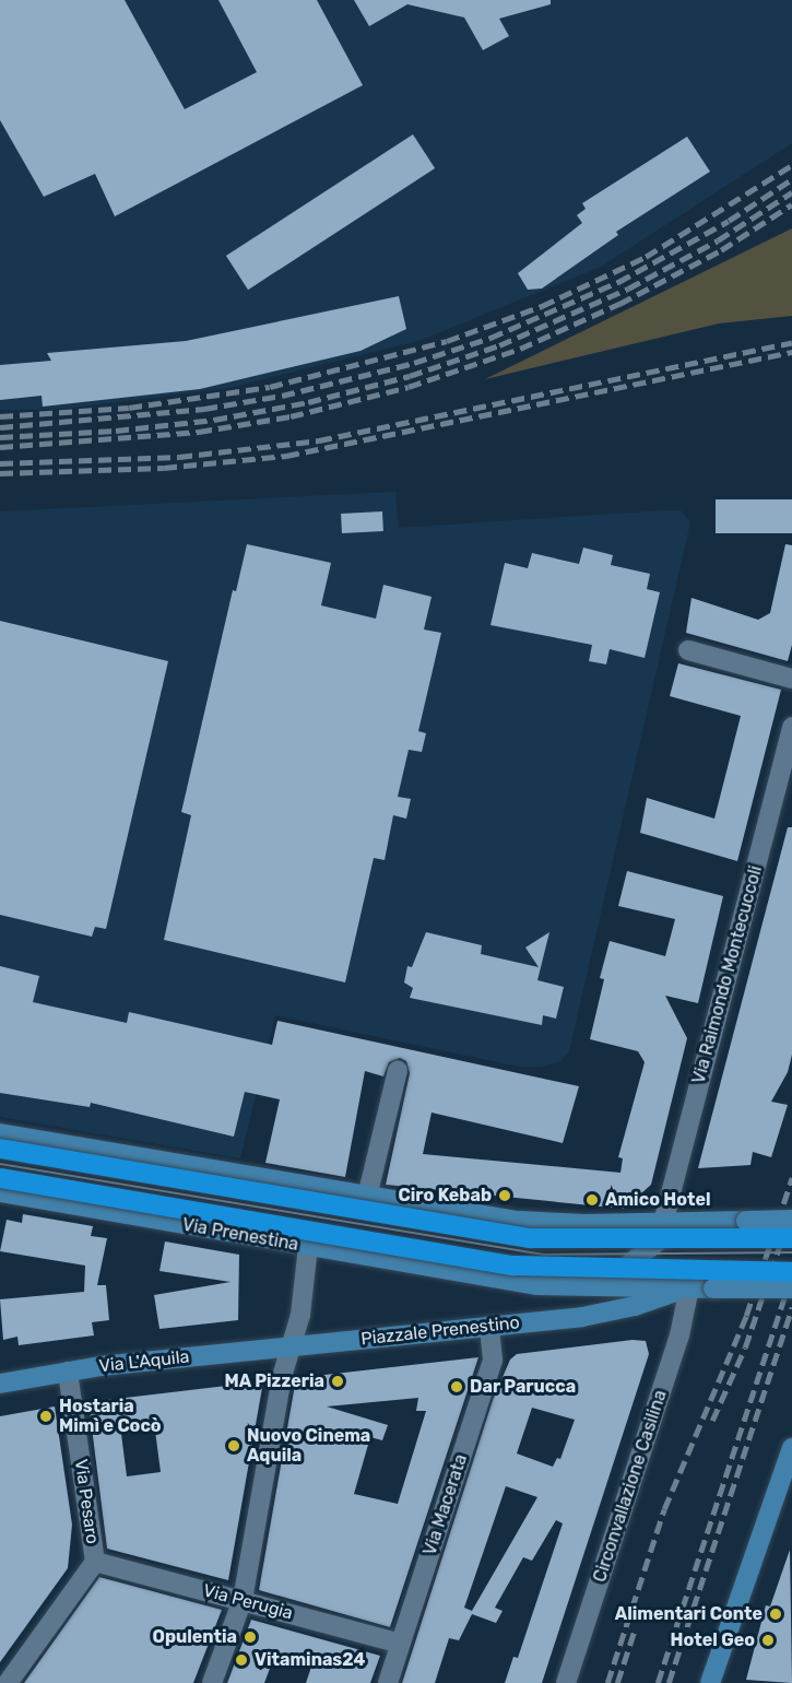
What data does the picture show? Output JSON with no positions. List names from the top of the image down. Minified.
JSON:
{"streets":{"main road":["Via Prenestina","Piazzale Prenestino","Via L'Aquila"],"street":["Via Raimondo Montecuccoli","Circonvallazione Casilina","Via Pesaro","Via Macerata","Via Perugia"]},"crossings":[["Via Prenestina","Piazzale Prenestino"],["Piazzale Prenestino","Via L'Aquila"],["Piazzale Prenestino","Circonvallazione Casilina"],["Piazzale Prenestino","Via Macerata"],["Via L'Aquila","Via Pesaro"],["Via Pesaro","Via Perugia"],["Via Macerata","Via Perugia"]],"places":["Ciro Kebab","Amico Hotel","MA Pizzeria","Dar Parucca","Hostaria Mimì e Cocò","Nuovo Cinema Aquila","Alimentari Conte","Opulentia","Hotel Geo","Vitaminas24"]}
